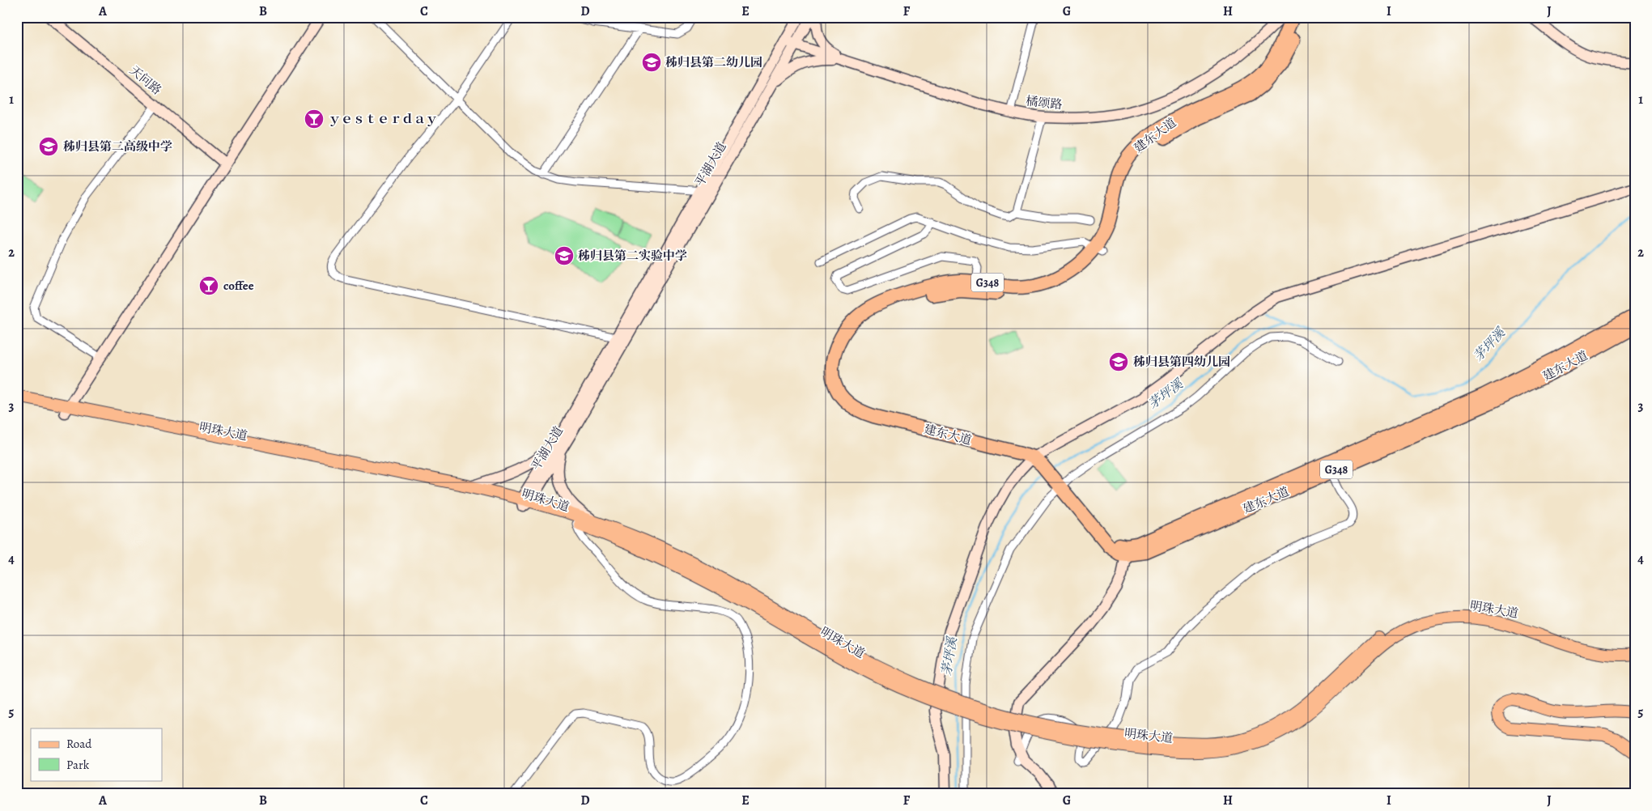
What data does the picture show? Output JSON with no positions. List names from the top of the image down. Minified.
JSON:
{"streets":{"highway":["建东大道","G348"],"main road":["天问路","橘颂路","平湖大道","明珠大道"]},"crossings":[["橘颂路","平湖大道"],["平湖大道","明珠大道"]],"water":["茅坪溪"],"places":{"school or university":["秭归县第二幼儿园","秭归县第二高级中学","秭归县第二实验中学","秭归县第四幼儿园"],"bar":["ｙｅｓｔｅｒｄａｙ","coffee"]},"legend":["Road","Park"],"grid":{"columns":["A","B","C","D","E","F","G","H","I","J"],"rows":["1","2","3","4","5"]}}
